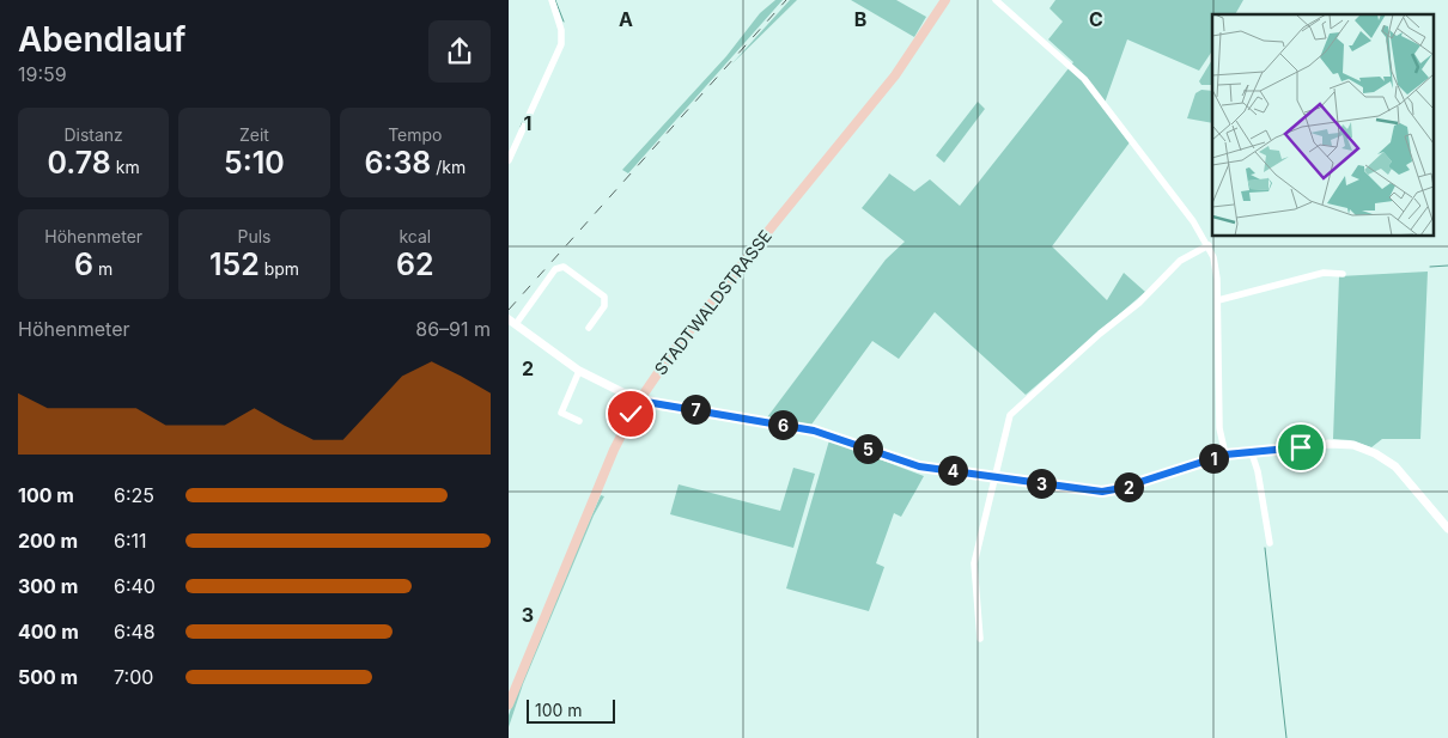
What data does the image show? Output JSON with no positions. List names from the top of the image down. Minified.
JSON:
{"streets":{"main road":["STADTWALDSTRASSE"]},"scale_bar":"100 m","page":{"heading":["Abendlauf","19:59"],"stats":[["Distanz","0.78 km"],["Zeit","5:10"],["Tempo","6:38 /km"],["Höhenmeter","6 m"],["Puls","152 bpm"],["kcal","62"]],"chart":["Höhenmeter","86–91 m"],"pins":["7","6","5","1","4","3","2"],"list":[{"name":"100 m","note":"6:25"},{"name":"200 m","note":"6:11"},{"name":"300 m","note":"6:40"},{"name":"400 m","note":"6:48"},{"name":"500 m","note":"7:00"}],"scale":"100 m"},"grid":{"columns":["A","B","C"],"rows":["1","2","3"]}}
